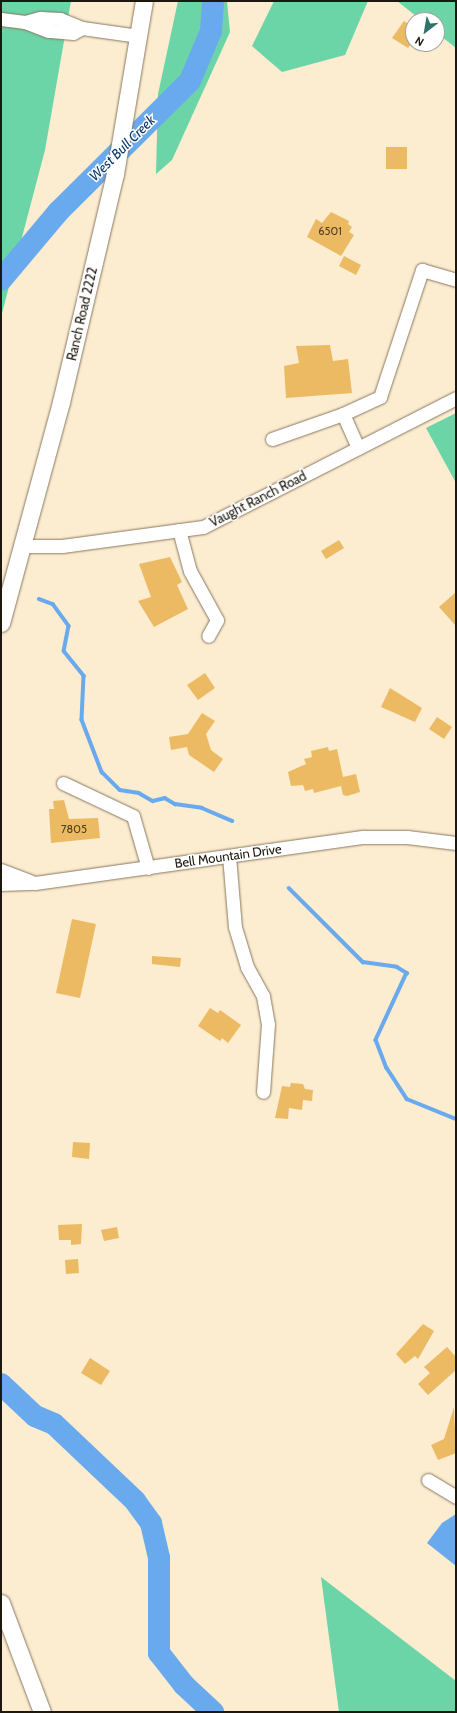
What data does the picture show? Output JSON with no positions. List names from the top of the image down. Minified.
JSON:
{"streets":{"main road":["Ranch Road 2222"],"street":["Vaught Ranch Road","Bell Mountain Drive"]},"crossings":[["Ranch Road 2222","Vaught Ranch Road"]],"water":["West Bull Creek"],"house_numbers":["6501","7805"],"north":"bottom left"}
